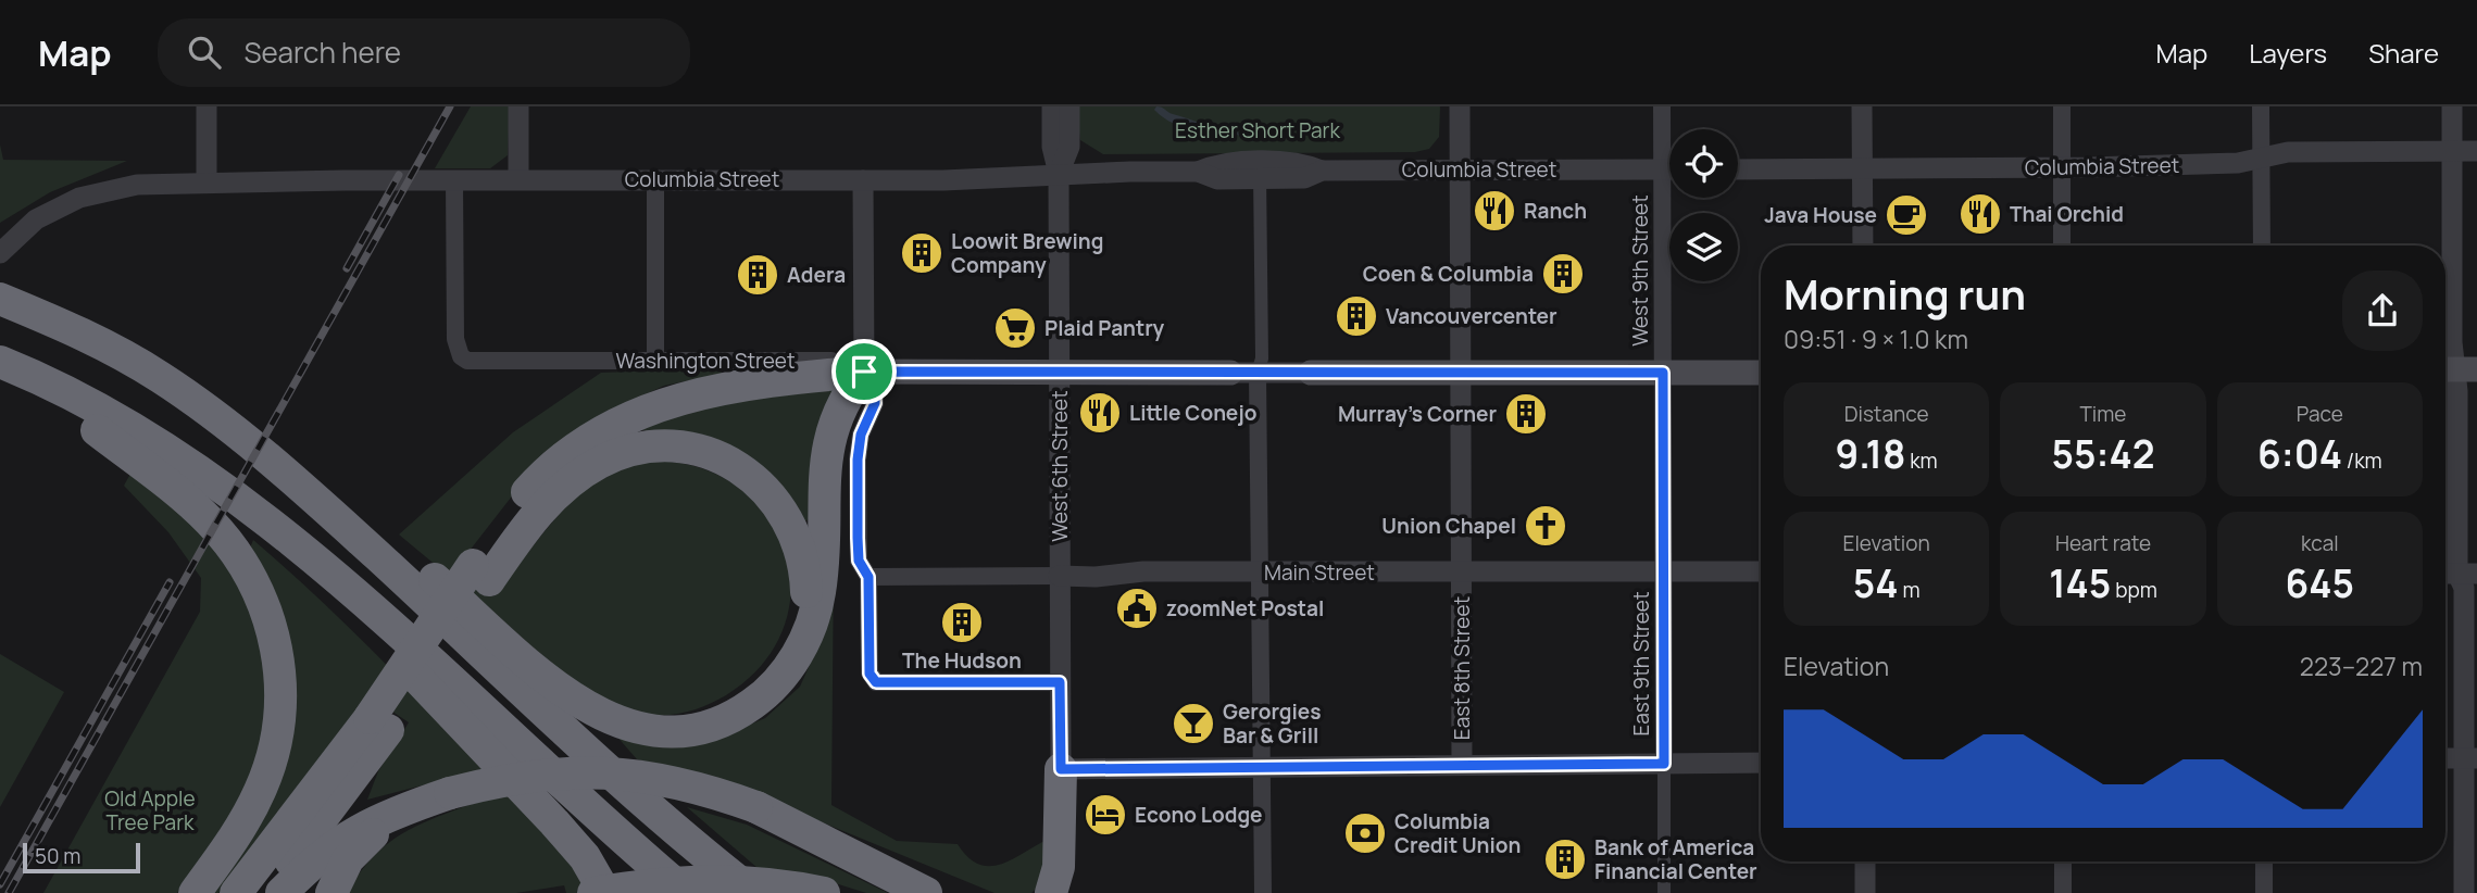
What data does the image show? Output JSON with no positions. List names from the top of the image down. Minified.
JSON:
{"streets":{"main road":["Washington Street"],"street":["Columbia Street","West 9th Street","West 6th Street","Main Street","East 9th Street","East 8th Street"]},"crossings":[["Columbia Street","Washington Street"],["Columbia Street","West 6th Street"],["Columbia Street","East 8th Street"],["West 9th Street","Washington Street"],["West 9th Street","Main Street"],["West 9th Street","East 9th Street"],["Washington Street","West 6th Street"],["Washington Street","East 8th Street"],["West 6th Street","Main Street"],["Main Street","East 9th Street"],["Main Street","East 8th Street"]],"parks":["Esther Short Park","Old Apple Tree Park"],"places":{"restaurant":["Ranch","Thai Orchid","Little Conejo"],"cafe":["Java House"],"building":["Loowit Brewing Company","Coen & Columbia","Adera","Vancouvercenter","Murray's Corner","The Hudson","Bank of America Financial Center"],"supermarket":["Plaid Pantry"],"church":["Union Chapel"],"public building":["zoomNet Postal"],"bar":["Gerorgies Bar & Grill"],"hotel":["Econo Lodge"],"bank":["Columbia Credit Union"]},"scale_bar":"50 m","page":{"header":"Map","search":"Search here","nav":["Map","Layers","Share"],"heading":["Morning run","09:51 · 9 × 1.0 km"],"stats":[["Distance","9.18 km"],["Time","55:42"],["Pace","6:04 /km"],["Elevation","54 m"],["Heart rate","145 bpm"],["kcal","645"]],"chart":["Elevation","223–227 m"],"scale":"50 m"}}
